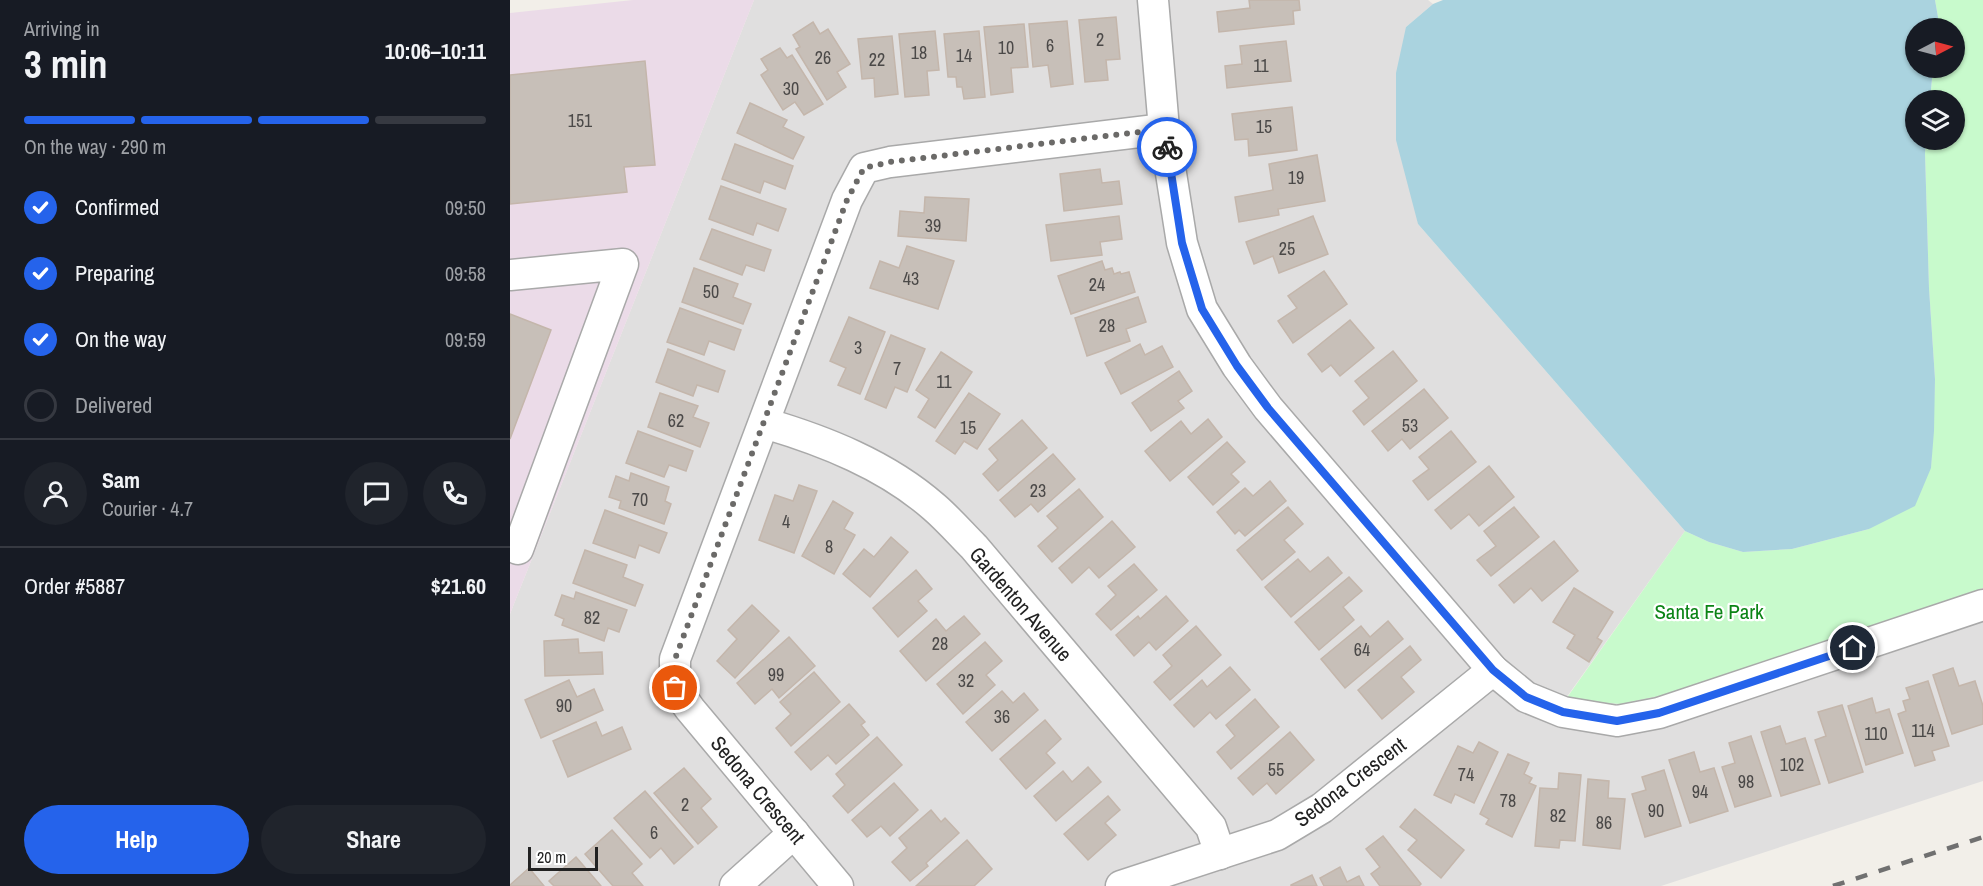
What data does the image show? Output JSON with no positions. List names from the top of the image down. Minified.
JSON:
{"streets":{"street":["Gardenton Avenue","Sedona Crescent"]},"crossings":[["Gardenton Avenue","Sedona Crescent"]],"parks":["Santa Fe Park"],"house_numbers":["2","6","10","18","14","26","22","11","30","151","15","19","39","25","43","24","50","28","3","7","11","62","53","15","23","70","4","8","82","28","64","99","32","90","36","114","110","102","55","74","98","94","78","2","90","82","86","6"],"scale_bar":"20 m","north":"right","page":{"heading":["3 min","Arriving in","10:06–10:11"],"panel":["Sam","Courier · 4.7","Order #5887","$21.60"],"bar":"On the way · 290 m","list":[["Confirmed","09:50"],["Preparing","09:58"],["On the way","09:59"],"Delivered"],"buttons":["Help","Share"],"scale":"20 m"}}
